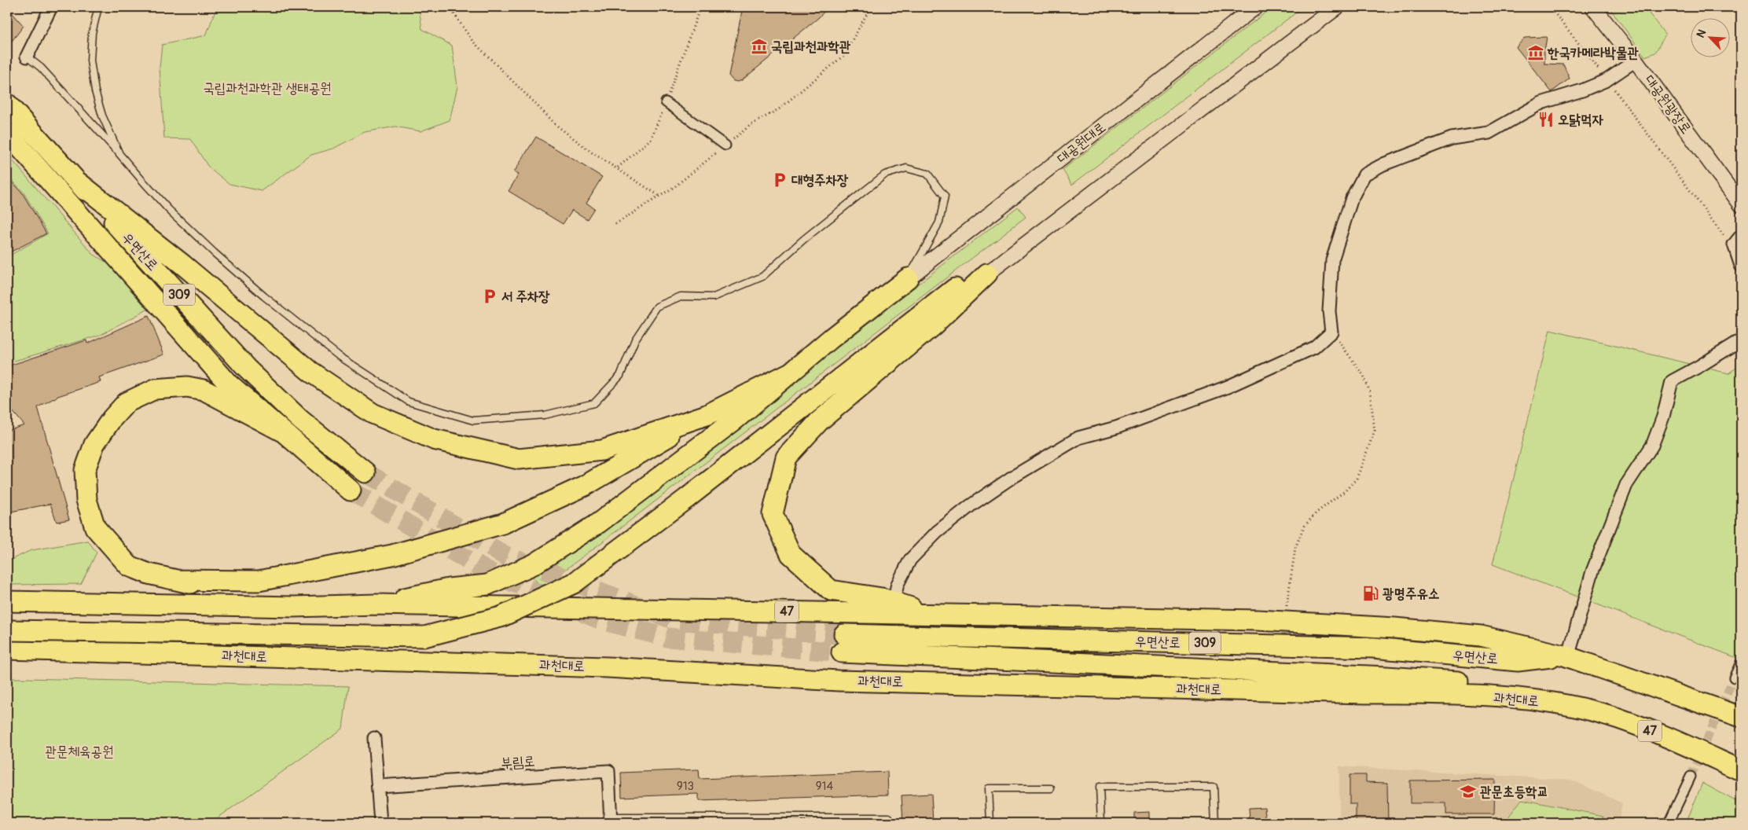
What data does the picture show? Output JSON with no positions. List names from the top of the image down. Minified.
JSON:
{"streets":{"highway":["우면산로","309","47","과천대로"],"street":["대공원광장로","대공원대로","부림로"]},"crossings":[["우면산로","47"],["우면산로","과천대로"]],"parks":["국립과천과학관 생태공원","관문체육공원"],"places":{"museum":["국립과천과학관","한국카메라박물관"],"restaurant":["오닭먹자"],"parking":["대형주차장","서 주차장"],"fuel station":["광명주유소"],"school or university":["관문초등학교"]},"house_numbers":["913","914"],"north":"top left"}
